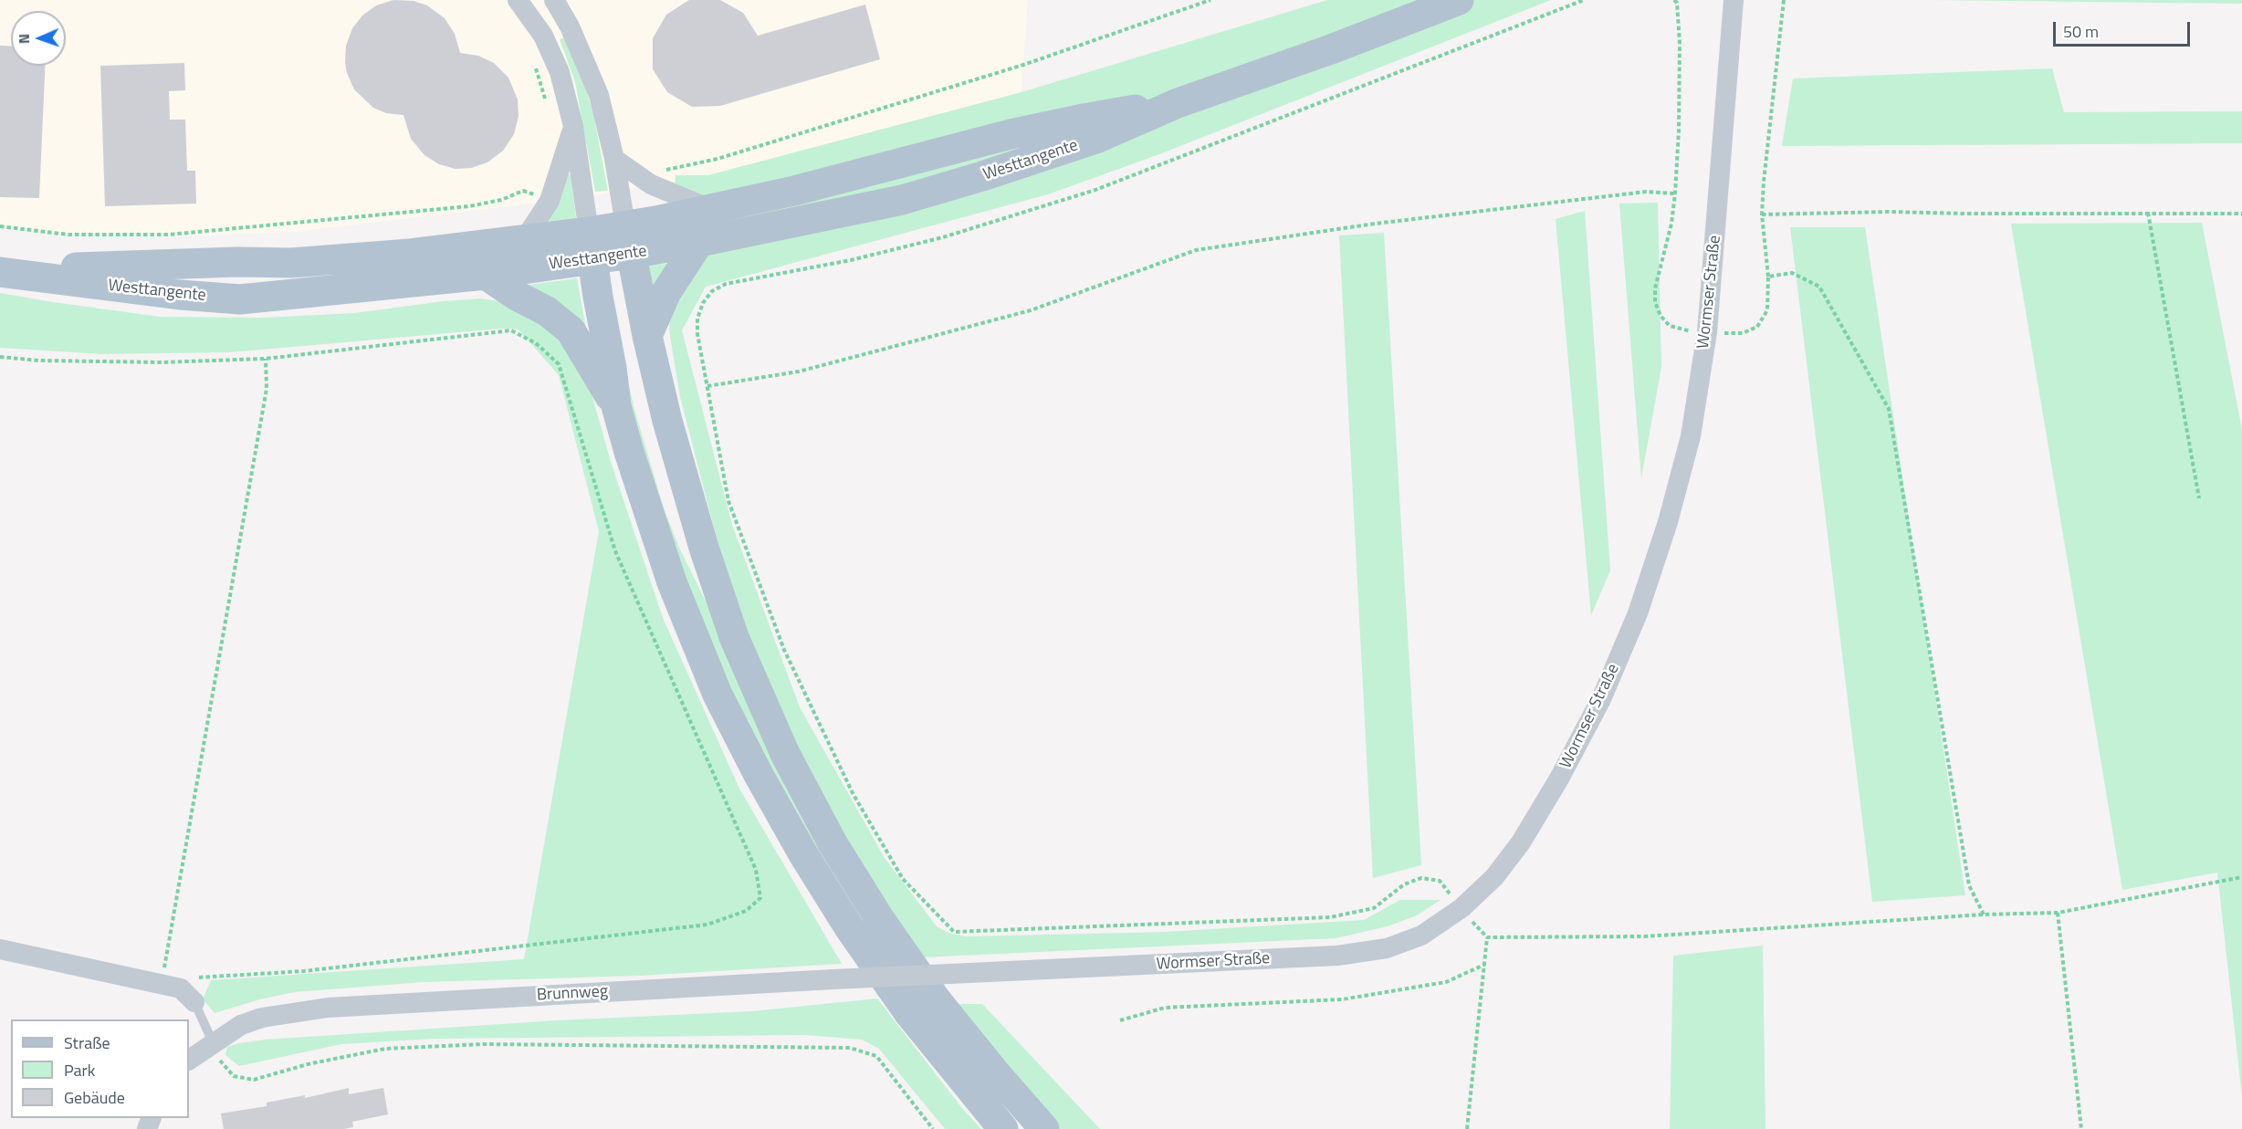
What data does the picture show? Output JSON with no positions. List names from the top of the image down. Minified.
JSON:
{"streets":{"main road":["Westtangente"],"street":["Wormser Straße","Brunnweg"]},"crossings":[["Wormser Straße","Brunnweg"]],"legend":["Straße","Park","Gebäude"],"scale_bar":"50 m","north":"left"}
